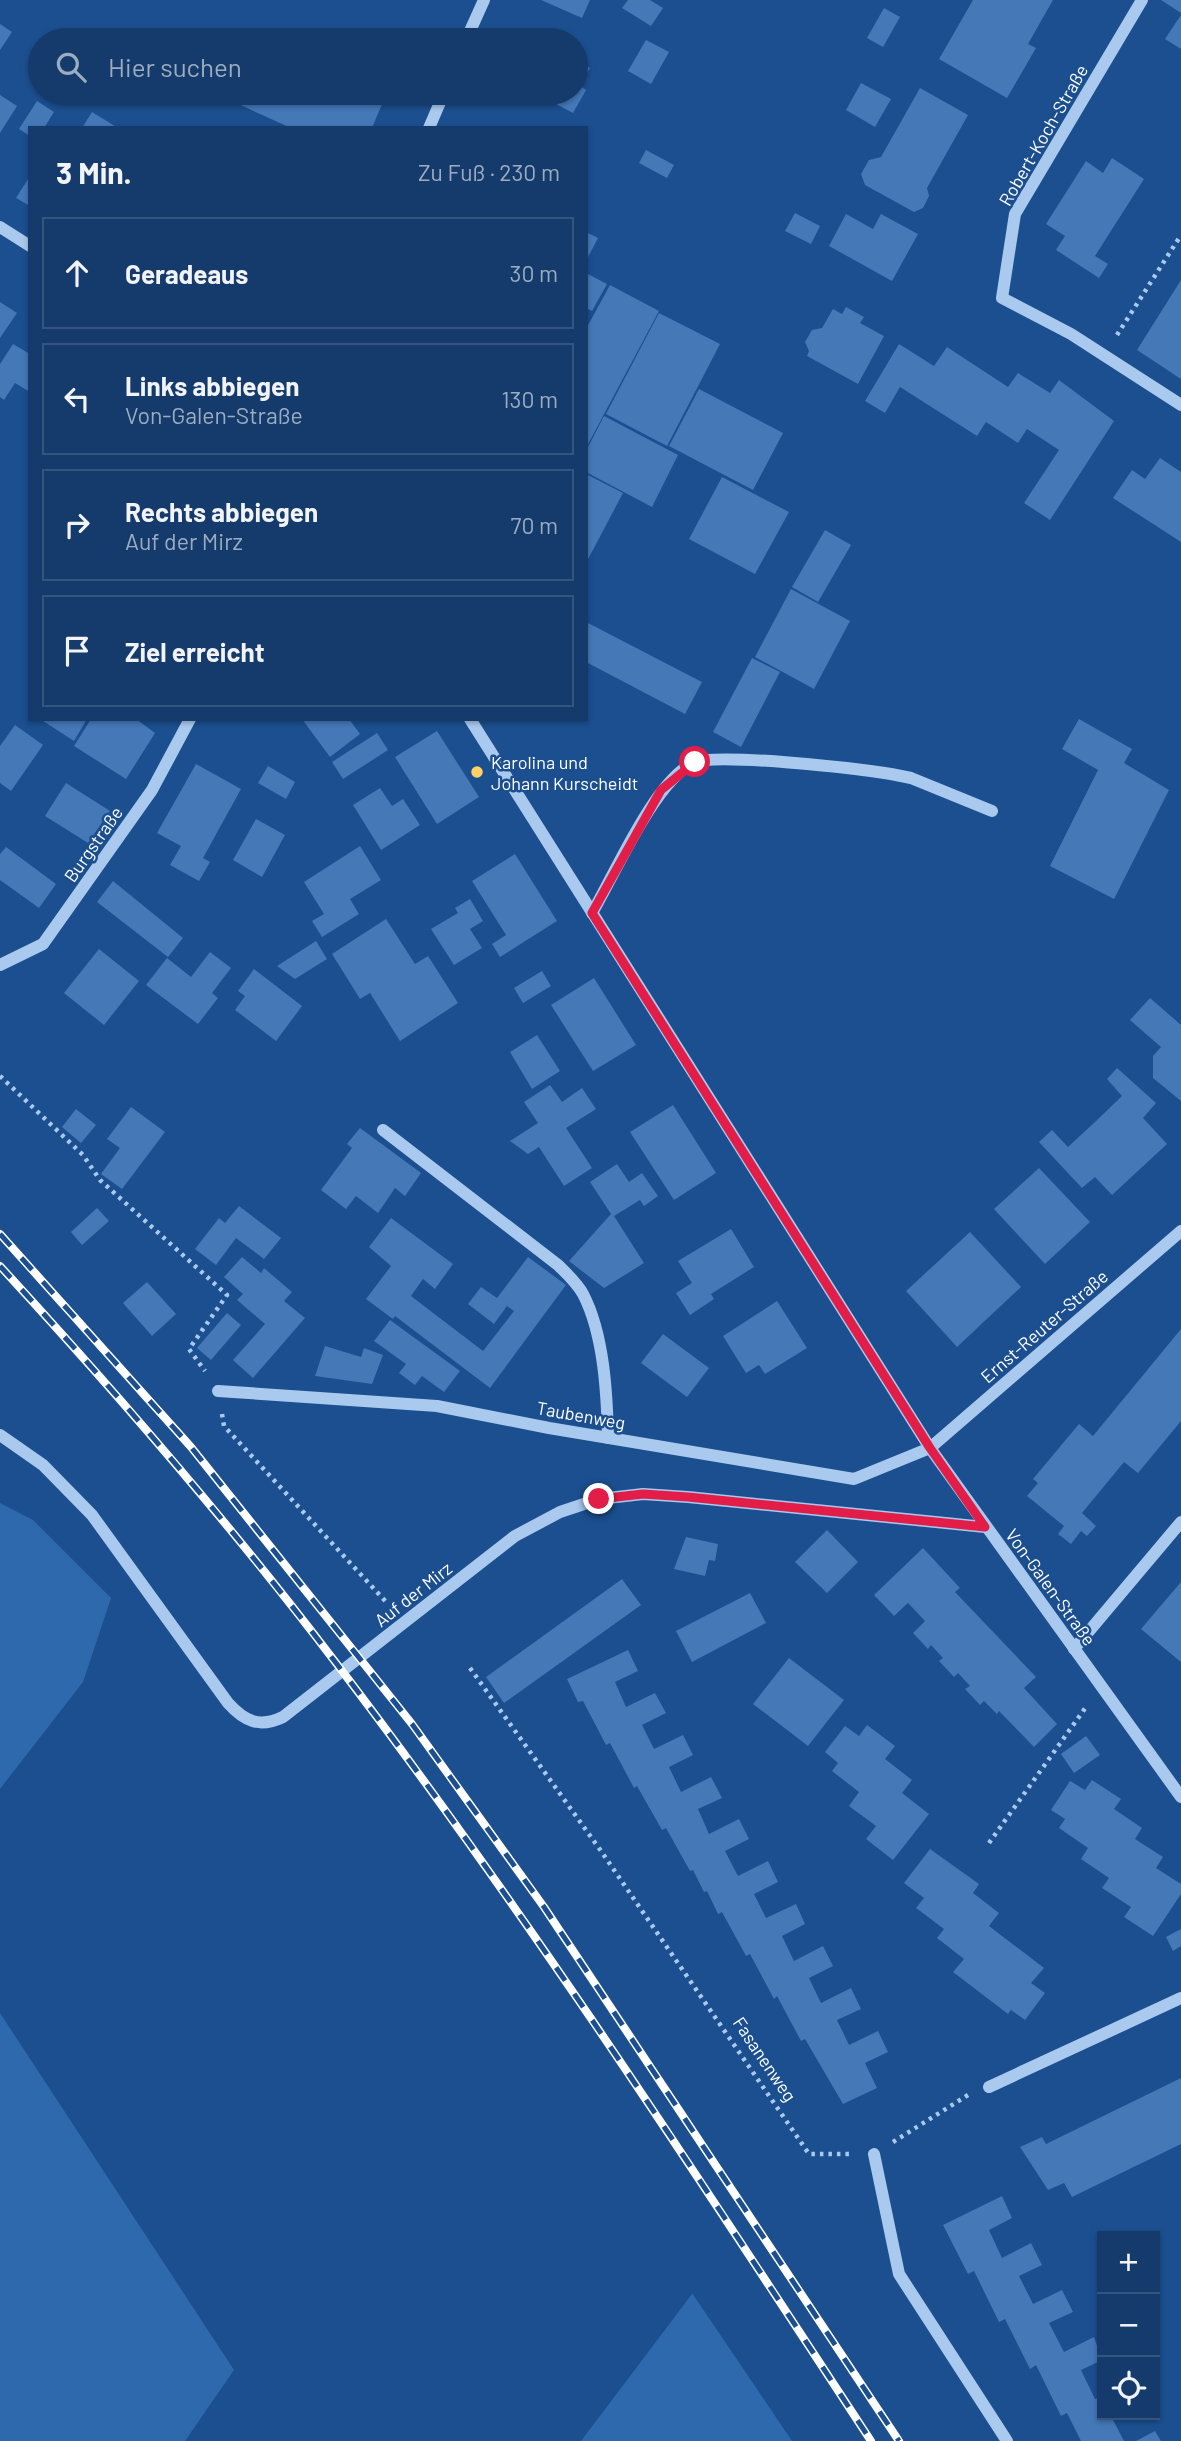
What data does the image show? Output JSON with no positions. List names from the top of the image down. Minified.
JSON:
{"streets":{"street":["Robert-Koch-Straße","Burgstraße","Ernst-Reuter-Straße","Taubenweg","Von-Galen-Straße","Auf der Mirz"],"path":["Fasanenweg"]},"crossings":[["Ernst-Reuter-Straße","Taubenweg"],["Ernst-Reuter-Straße","Von-Galen-Straße"],["Taubenweg","Von-Galen-Straße"],["Von-Galen-Straße","Auf der Mirz"]],"places":["Karolina und Johann Kurscheidt"],"page":{"search":"Hier suchen","heading":["3 Min.","Zu Fuß · 230 m"],"list":[["Geradeaus","30 m"],["Links abbiegen","Von-Galen-Straße","130 m"],["Rechts abbiegen","Auf der Mirz","70 m"],"Ziel erreicht"],"map_buttons":["+","−"]}}
